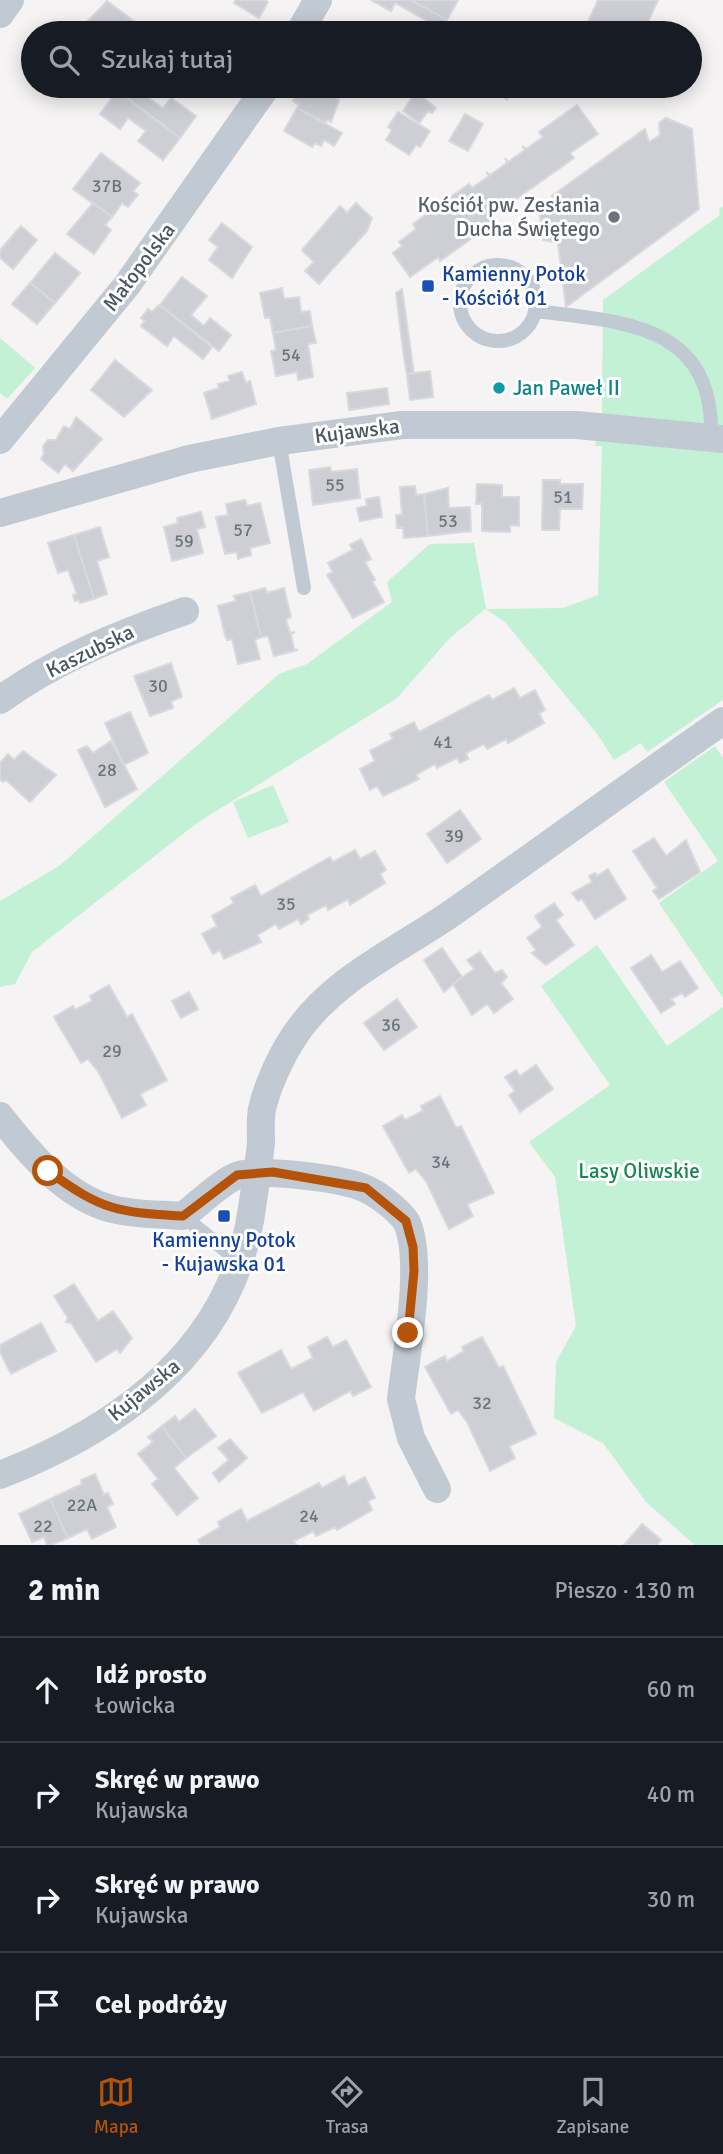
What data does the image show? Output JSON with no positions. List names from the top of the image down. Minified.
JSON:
{"streets":{"street":["Małopolska","Kujawska","Kaszubska"]},"parks":["Lasy Oliwskie"],"places":{"other":["Kościół pw. Zesłania Ducha Świętego","Jan Paweł II"],"transit":["Kamienny Potok - Kościół 01","Kamienny Potok - Kujawska 01"]},"house_numbers":["37B","54","55","51","53","57","59","30","41","28","39","35","36","29","34","32","22A","24","22"],"page":{"search":"Szukaj tutaj","heading":["2 min","Pieszo · 130 m"],"list":[["Idź prosto","Łowicka","60 m"],["Skręć w prawo","Kujawska","40 m"],["Skręć w prawo","Kujawska","30 m"],"Cel podróży"],"nav":["Mapa","Trasa","Zapisane"]}}
